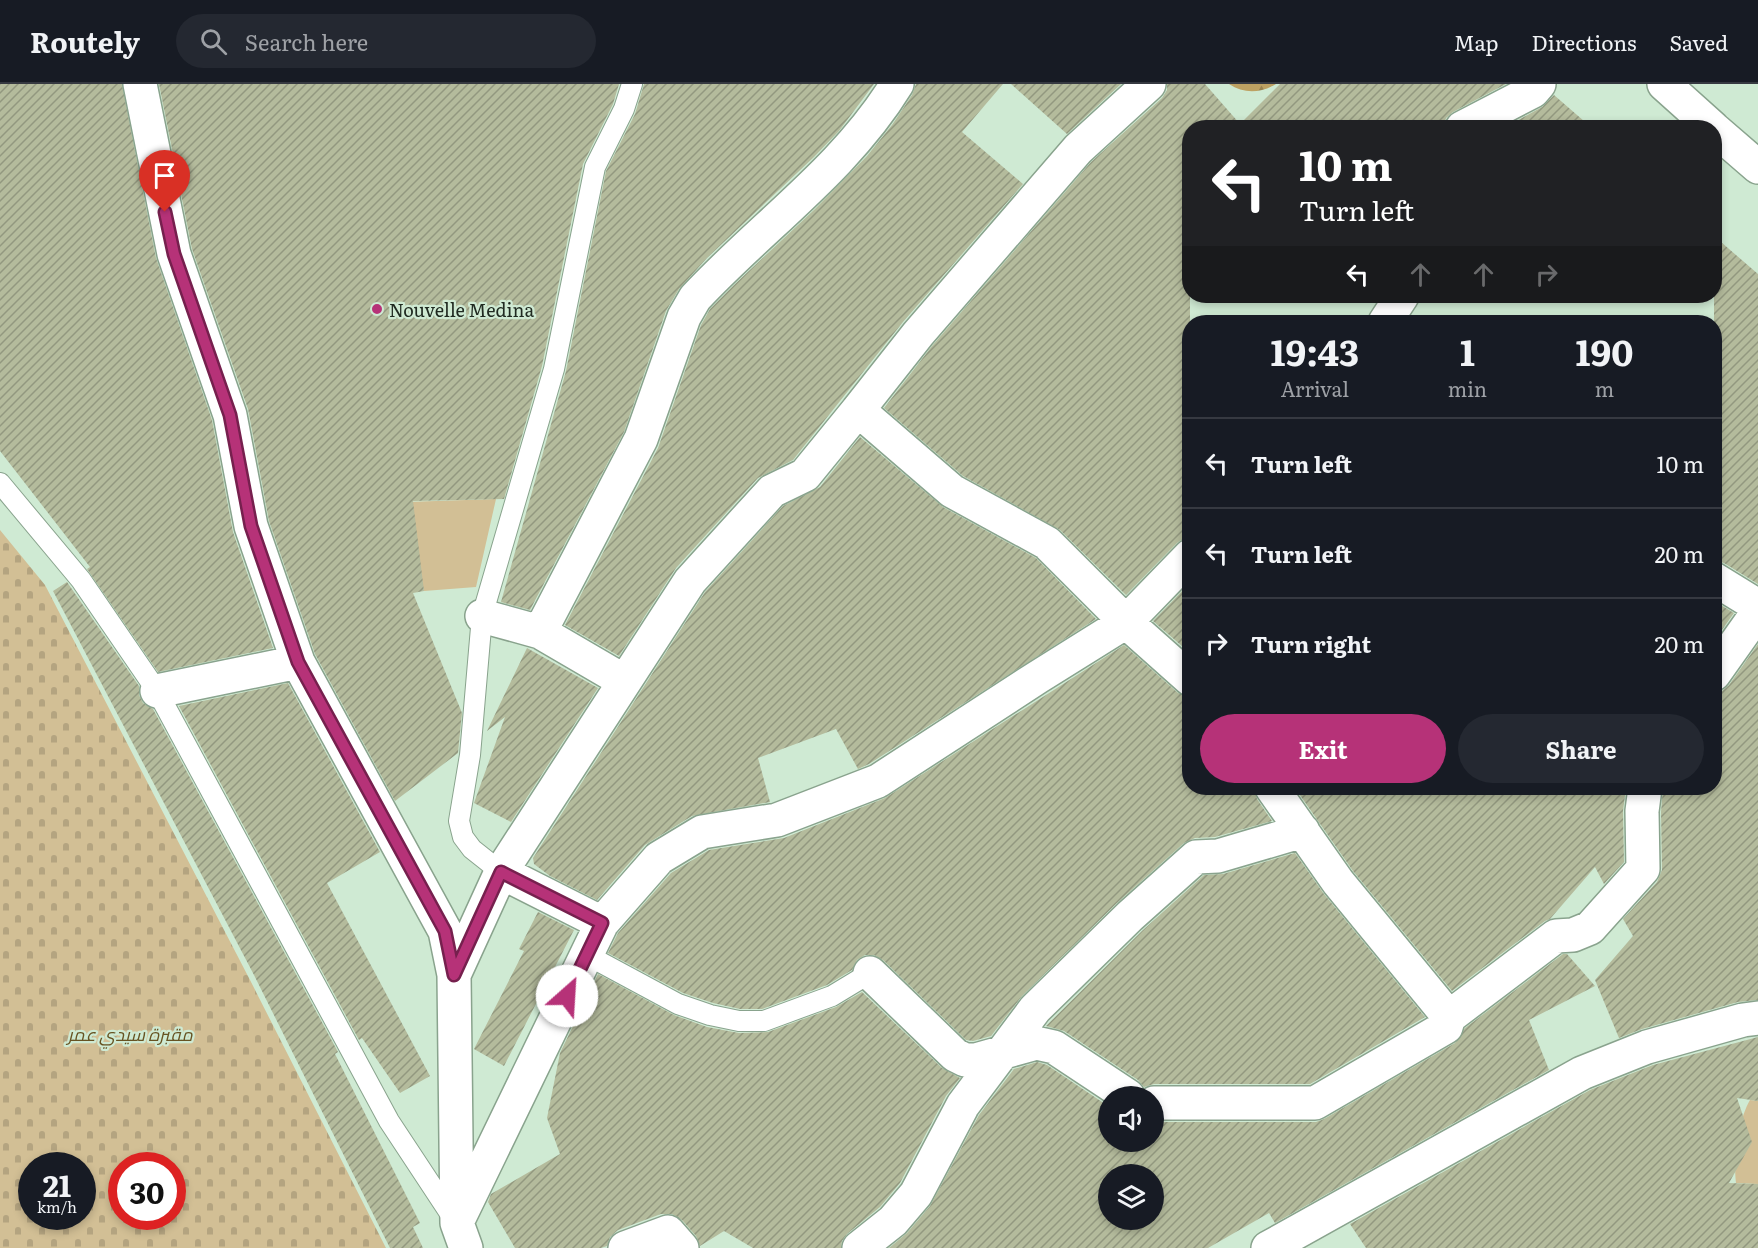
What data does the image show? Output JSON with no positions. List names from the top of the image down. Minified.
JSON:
{"parks":["مقبرة سيدي عمر"],"places":["Nouvelle Medina"],"page":{"header":"Routely","search":"Search here","nav":["Map","Directions","Saved"],"turn":["10 m","Turn left"],"eta":["19:43","Arrival","1","min","190","m"],"list":[{"name":"Turn left","value":"10 m"},{"name":"Turn left","value":"20 m"},{"name":"Turn right","value":"20 m"}],"buttons":["Exit","Share"],"speed":"21 km/h","limit":"30"}}
